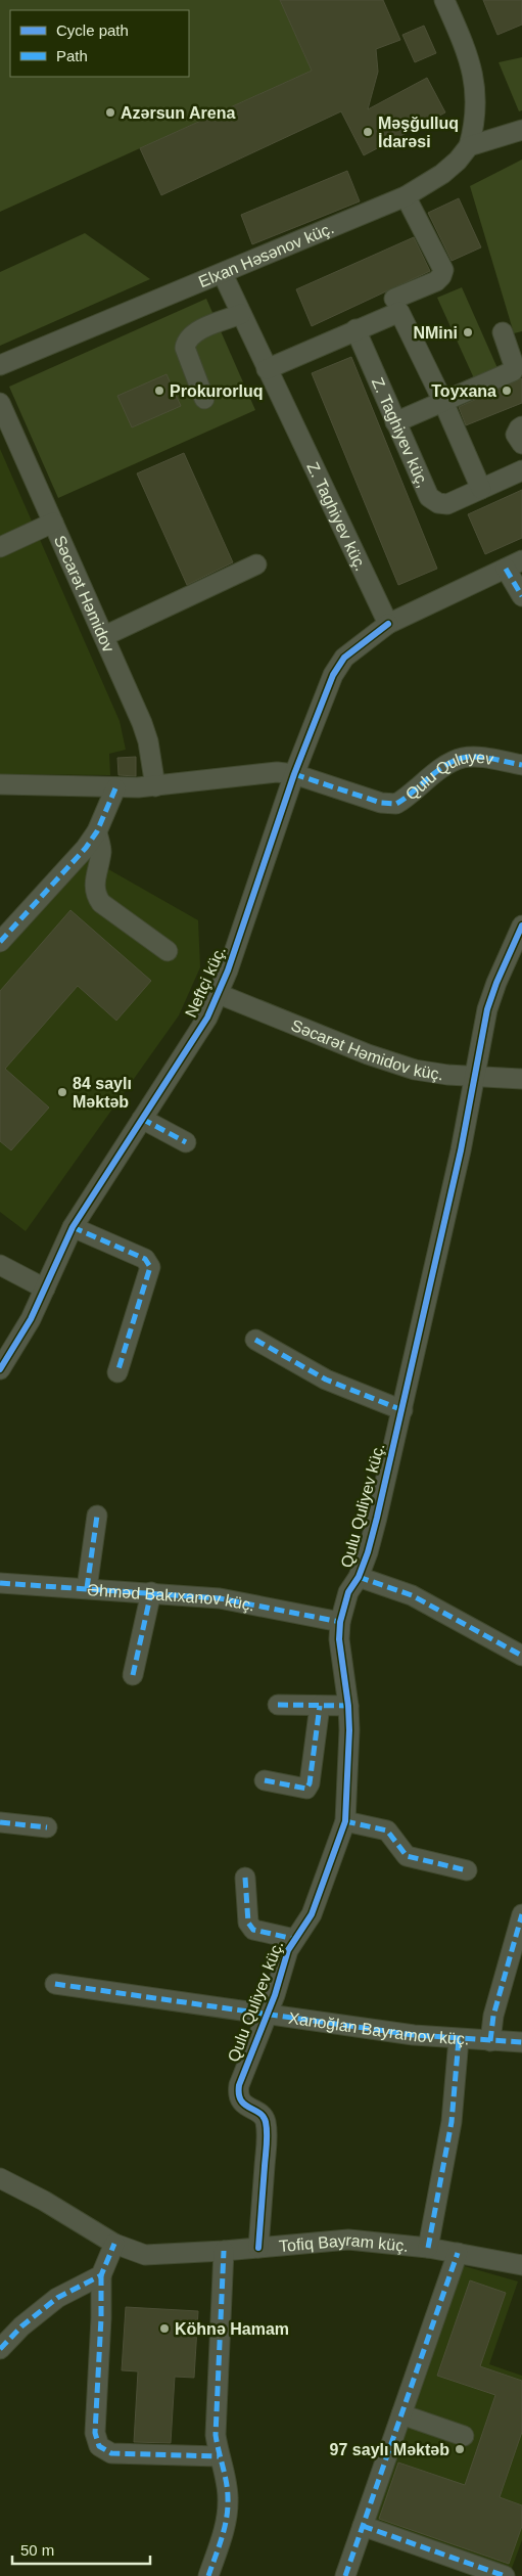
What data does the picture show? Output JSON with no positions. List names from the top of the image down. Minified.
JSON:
{"streets":{"street":["Elxan Həsənov küç.","Z. Taghiyev küç,","Z. Taghiyev küç.","Səcarət Həmidov","Qulu Quluyev","Neftçi küç.","Səcarət Həmidov küç.","Qulu Quliyev küç.","Əhməd Bakıxanov küç.","Xanoğlan Bayramov küç.","Tofiq Bayram küç."]},"crossings":[["Elxan Həsənov küç.","Z. Taghiyev küç."],["Z. Taghiyev küç.","Neftçi küç."],["Qulu Quluyev","Neftçi küç."],["Neftçi küç.","Səcarət Həmidov küç."],["Səcarət Həmidov küç.","Qulu Quliyev küç."],["Qulu Quliyev küç.","Əhməd Bakıxanov küç."],["Qulu Quliyev küç.","Xanoğlan Bayramov küç."],["Qulu Quliyev küç.","Tofiq Bayram küç."]],"places":["Azərsun Arena","Məşğulluq İdarəsi","NMini","Prokurorluq","Toyxana","84 saylı Məktəb","Köhnə Hamam","97 saylı Məktəb"],"legend":["Cycle path","Path"],"scale_bar":"50 m"}
